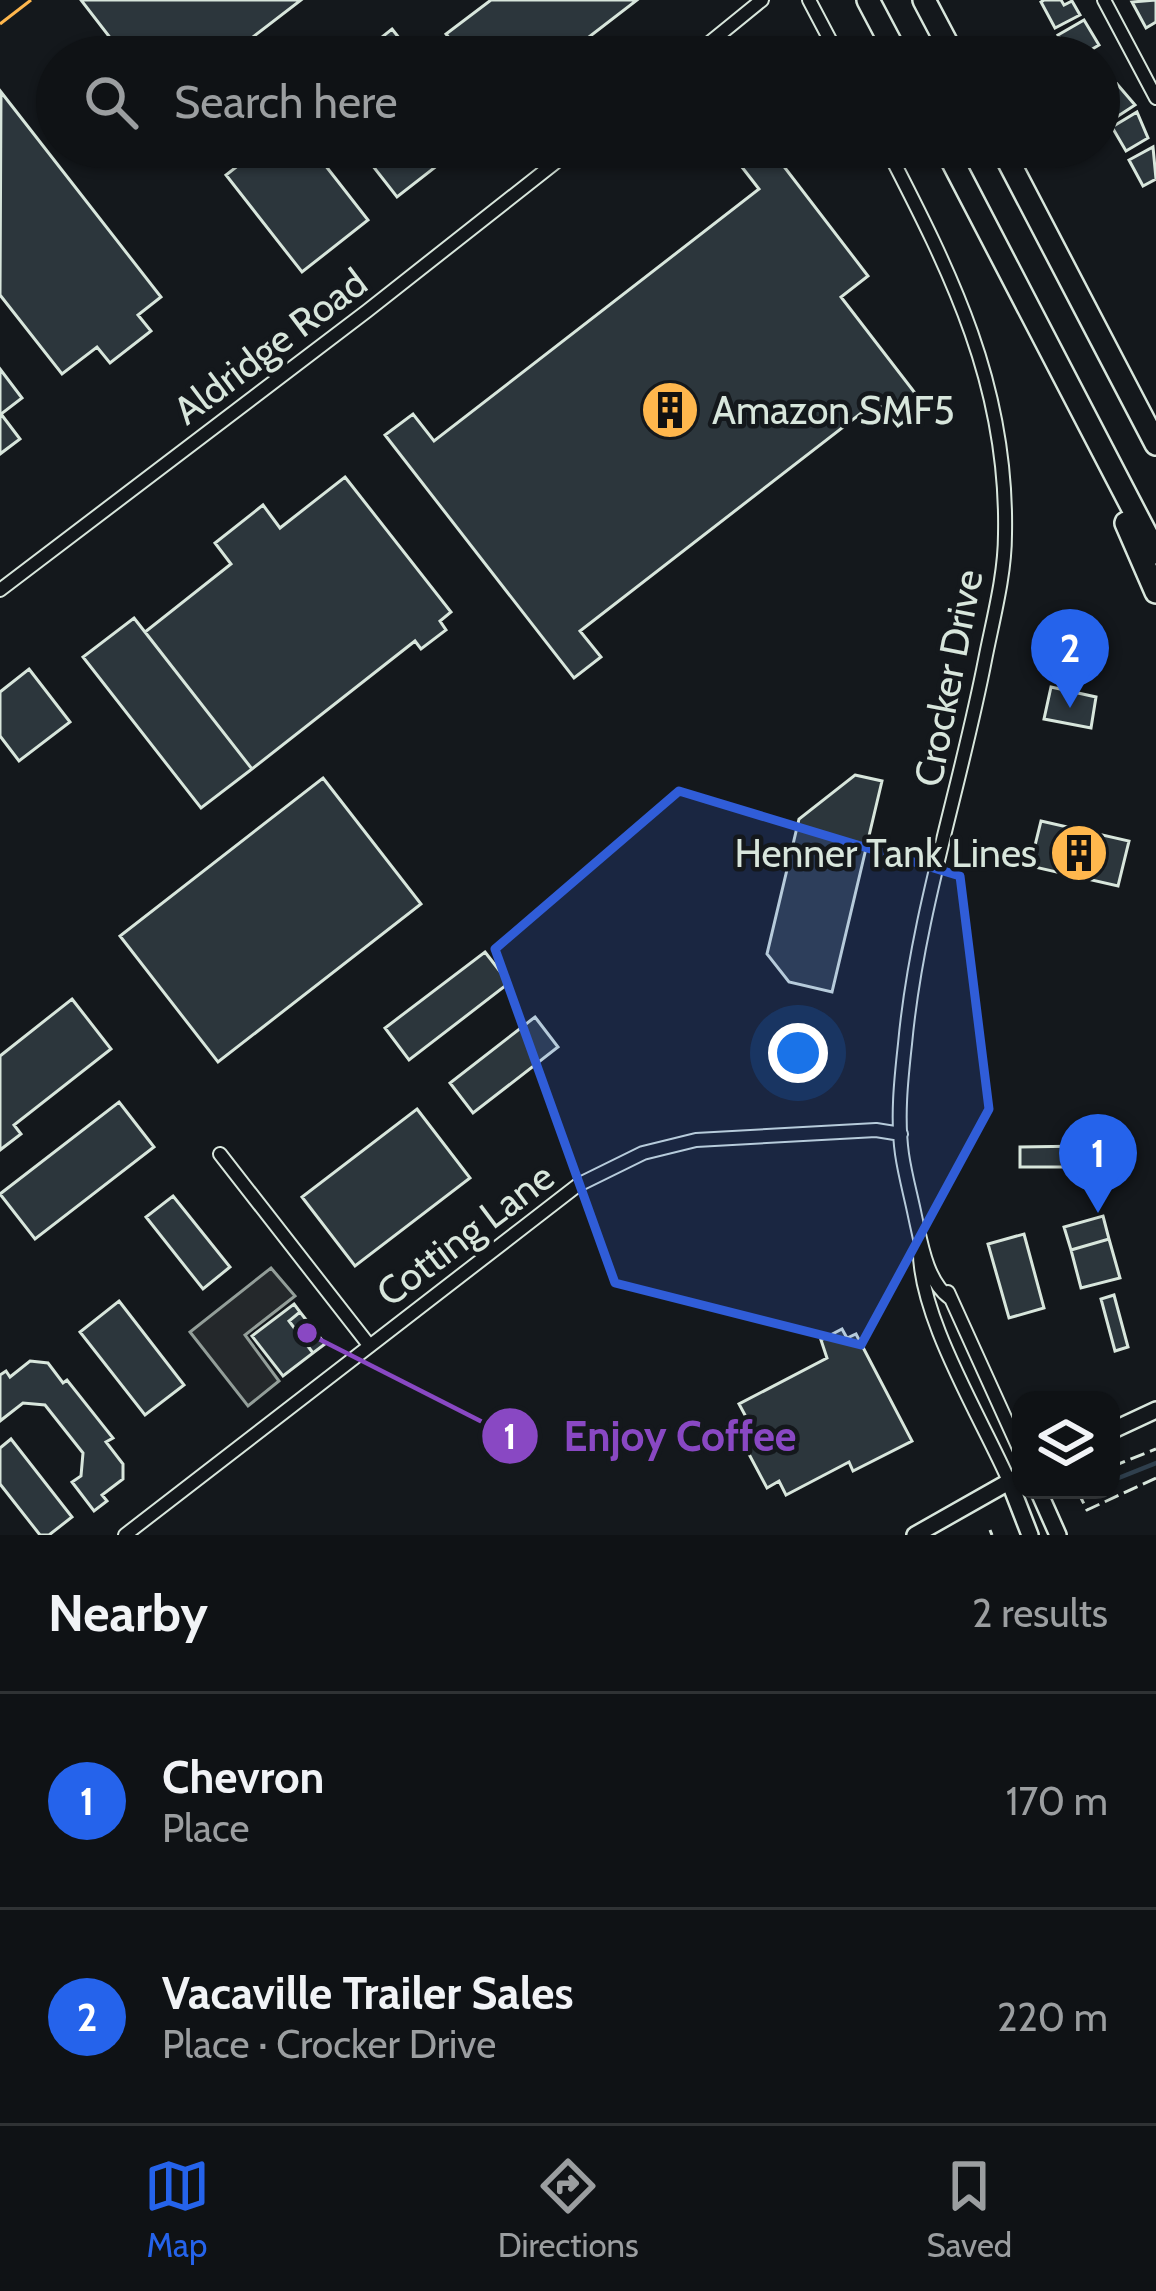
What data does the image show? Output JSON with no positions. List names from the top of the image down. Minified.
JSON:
{"streets":{"street":["Aldridge Road","Crocker Drive","Cotting Lane"]},"crossings":[["Crocker Drive","Cotting Lane"]],"places":{"building":["Amazon SMF5","Henner Tank Lines"],"other":["Enjoy Coffee"]},"page":{"search":"Search here","pins":["2","1"],"heading":["Nearby","2 results"],"list":[{"mark":"1","name":"Chevron","note":"Place","value":"170 m"},{"mark":"2","name":"Vacaville Trailer Sales","note":"Place · Crocker Drive","value":"220 m"}],"nav":["Map","Directions","Saved"]}}
